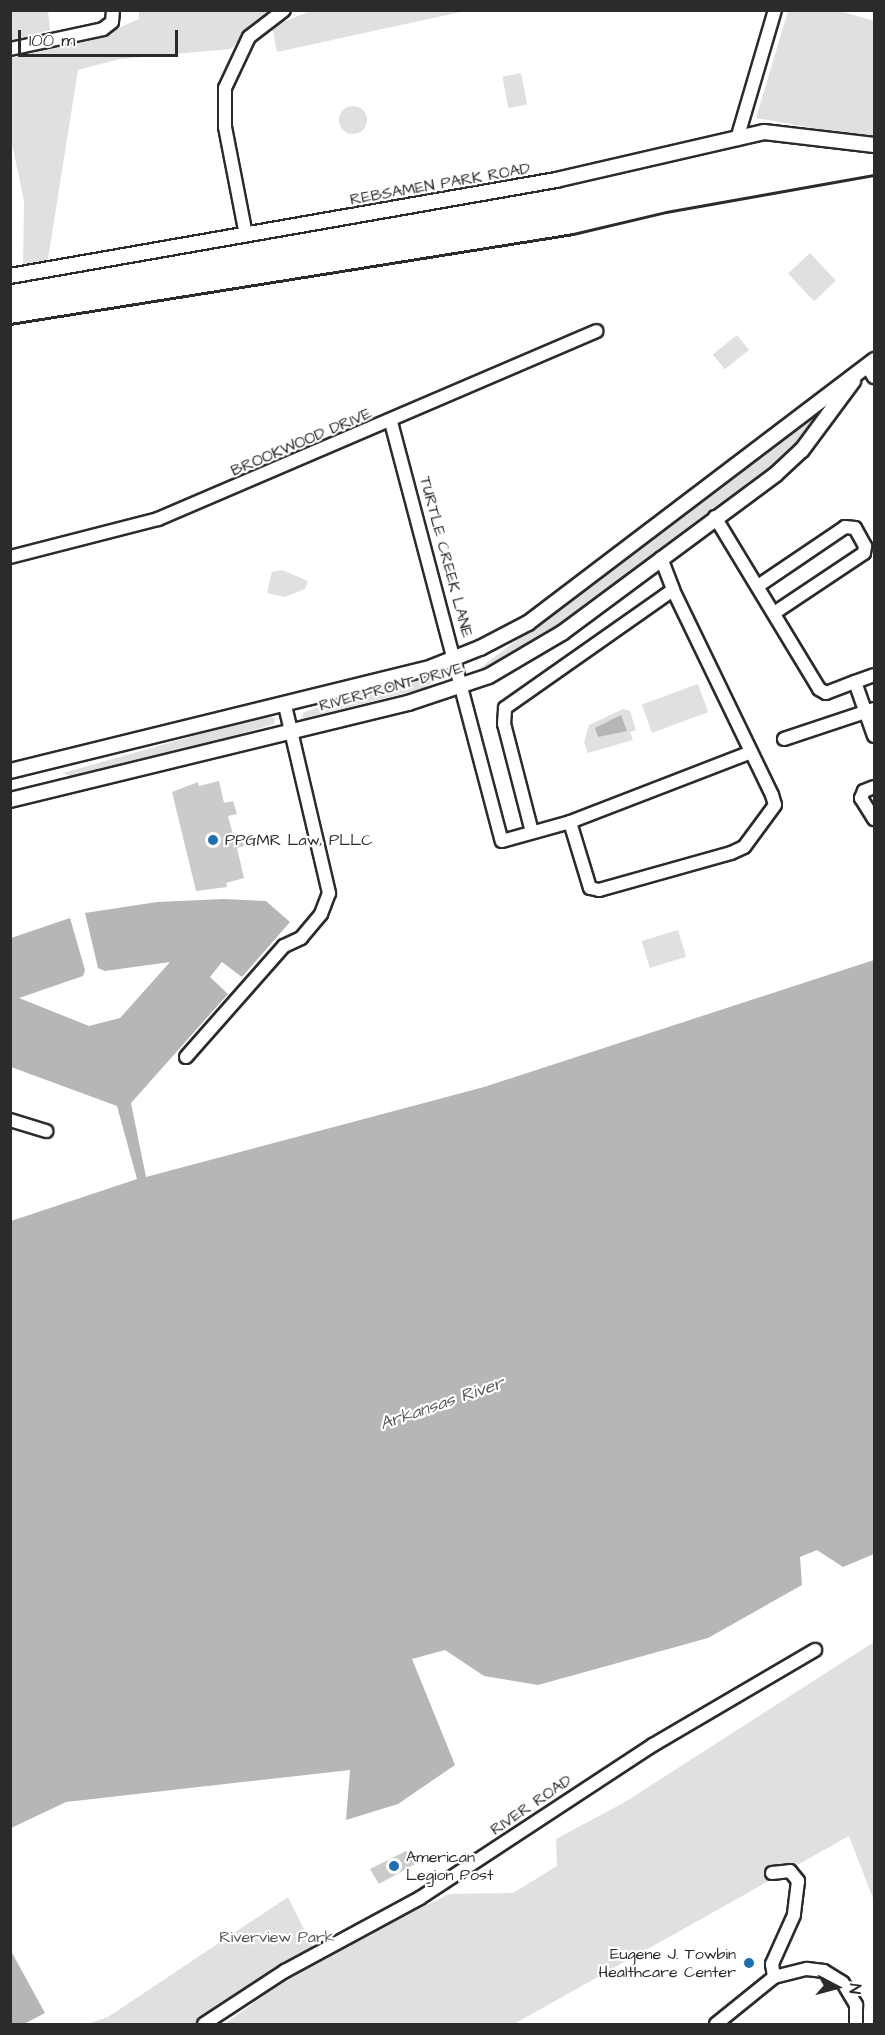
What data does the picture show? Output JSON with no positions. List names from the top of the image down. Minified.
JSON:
{"streets":{"street":["REBSAMEN PARK ROAD","BROOKWOOD DRIVE","TURTLE CREEK LANE","RIVERFRONT DRIVE","RIVER ROAD"]},"crossings":[["BROOKWOOD DRIVE","TURTLE CREEK LANE"],["TURTLE CREEK LANE","RIVERFRONT DRIVE"]],"water":["Arkansas River"],"parks":["Riverview Park"],"places":["PPGMR Law, PLLC","American Legion Post","Eugene J. Towbin Healthcare Center"],"scale_bar":"100 m","north":"right"}
